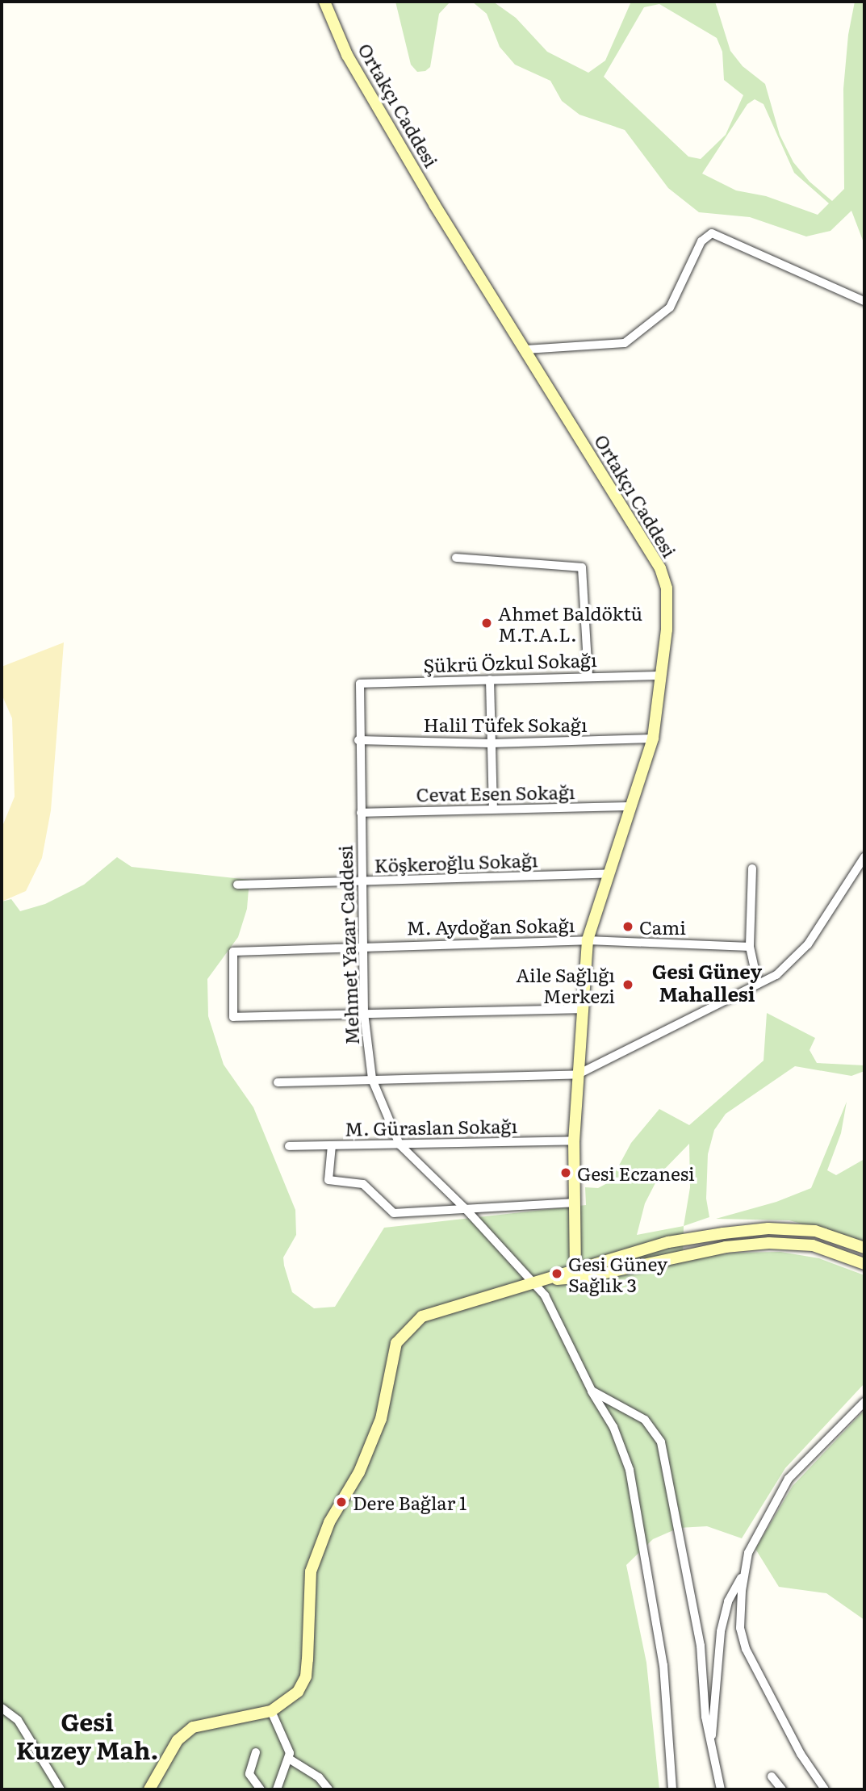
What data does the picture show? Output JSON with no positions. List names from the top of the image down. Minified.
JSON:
{"streets":{"street":["Ortakçı Caddesi","Şükrü Özkul Sokağı","Halil Tüfek Sokağı","Cevat Esen Sokağı","Köşkeroğlu Sokağı","M. Aydoğan Sokağı","Mehmet Yazar Caddesi","M. Güraslan Sokağı"]},"crossings":[["Ortakçı Caddesi","Şükrü Özkul Sokağı"],["Ortakçı Caddesi","Halil Tüfek Sokağı"],["Ortakçı Caddesi","Cevat Esen Sokağı"],["Ortakçı Caddesi","Köşkeroğlu Sokağı"],["Ortakçı Caddesi","M. Aydoğan Sokağı"],["Ortakçı Caddesi","M. Güraslan Sokağı"],["Şükrü Özkul Sokağı","Mehmet Yazar Caddesi"],["Halil Tüfek Sokağı","Mehmet Yazar Caddesi"],["Cevat Esen Sokağı","Mehmet Yazar Caddesi"],["Köşkeroğlu Sokağı","Mehmet Yazar Caddesi"],["M. Aydoğan Sokağı","Mehmet Yazar Caddesi"],["Mehmet Yazar Caddesi","M. Güraslan Sokağı"]],"districts":["Gesi Güney Mahallesi","Gesi Kuzey Mah."],"places":["Ahmet Baldöktü M.T.A.L.","Cami","Aile Sağlığı Merkezi","Gesi Eczanesi","Gesi Güney Sağlık 3","Dere Bağlar 1"]}
